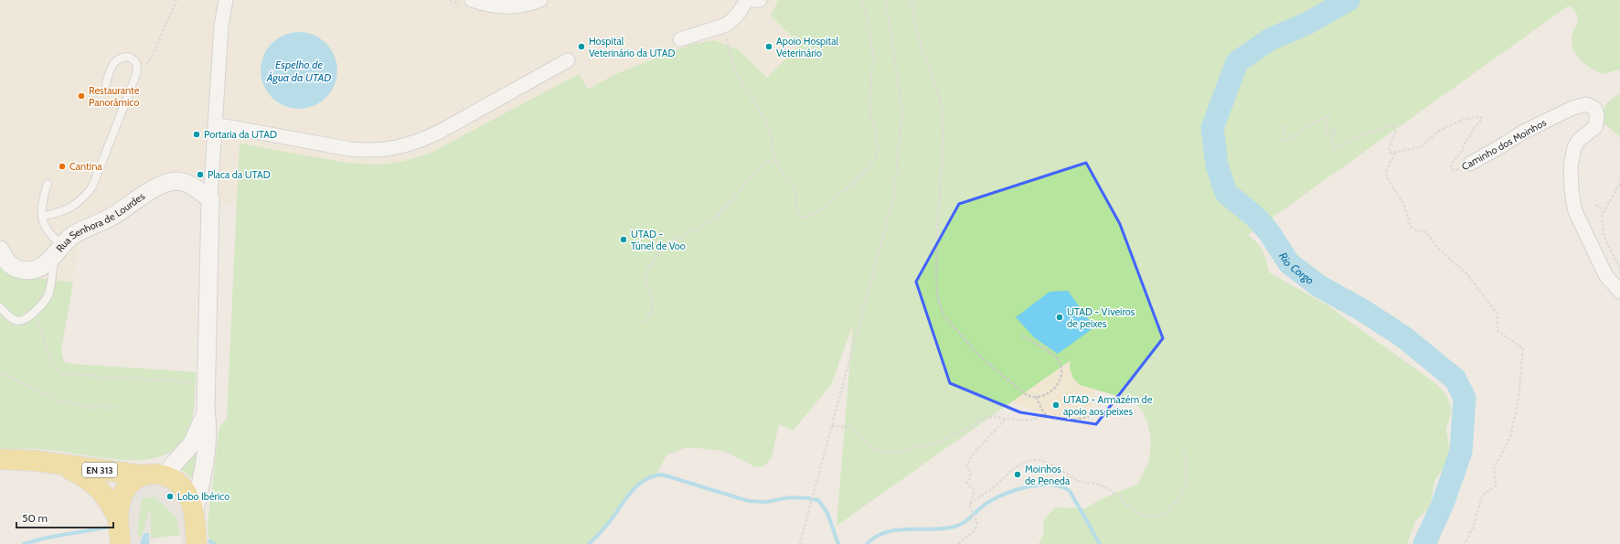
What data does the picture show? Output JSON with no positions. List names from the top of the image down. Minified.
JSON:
{"streets":{"main road":["EN 313"],"street":["Caminho dos Moinhos","Rua Senhora de Lourdes"]},"water":["Espelho de Água da UTAD","Rio Corgo"],"places":["Hospital Veterinário da UTAD","Apoio Hospital Veterinário","Restaurante Panorâmico","Portaria da UTAD","Cantina","Placa da UTAD","UTAD - Túnel de Voo","UTAD - Viveiros de peixes","UTAD - Armazém de apoio aos peixes","Moinhos de Peneda","Lobo Ibérico"],"scale_bar":"50 m"}
